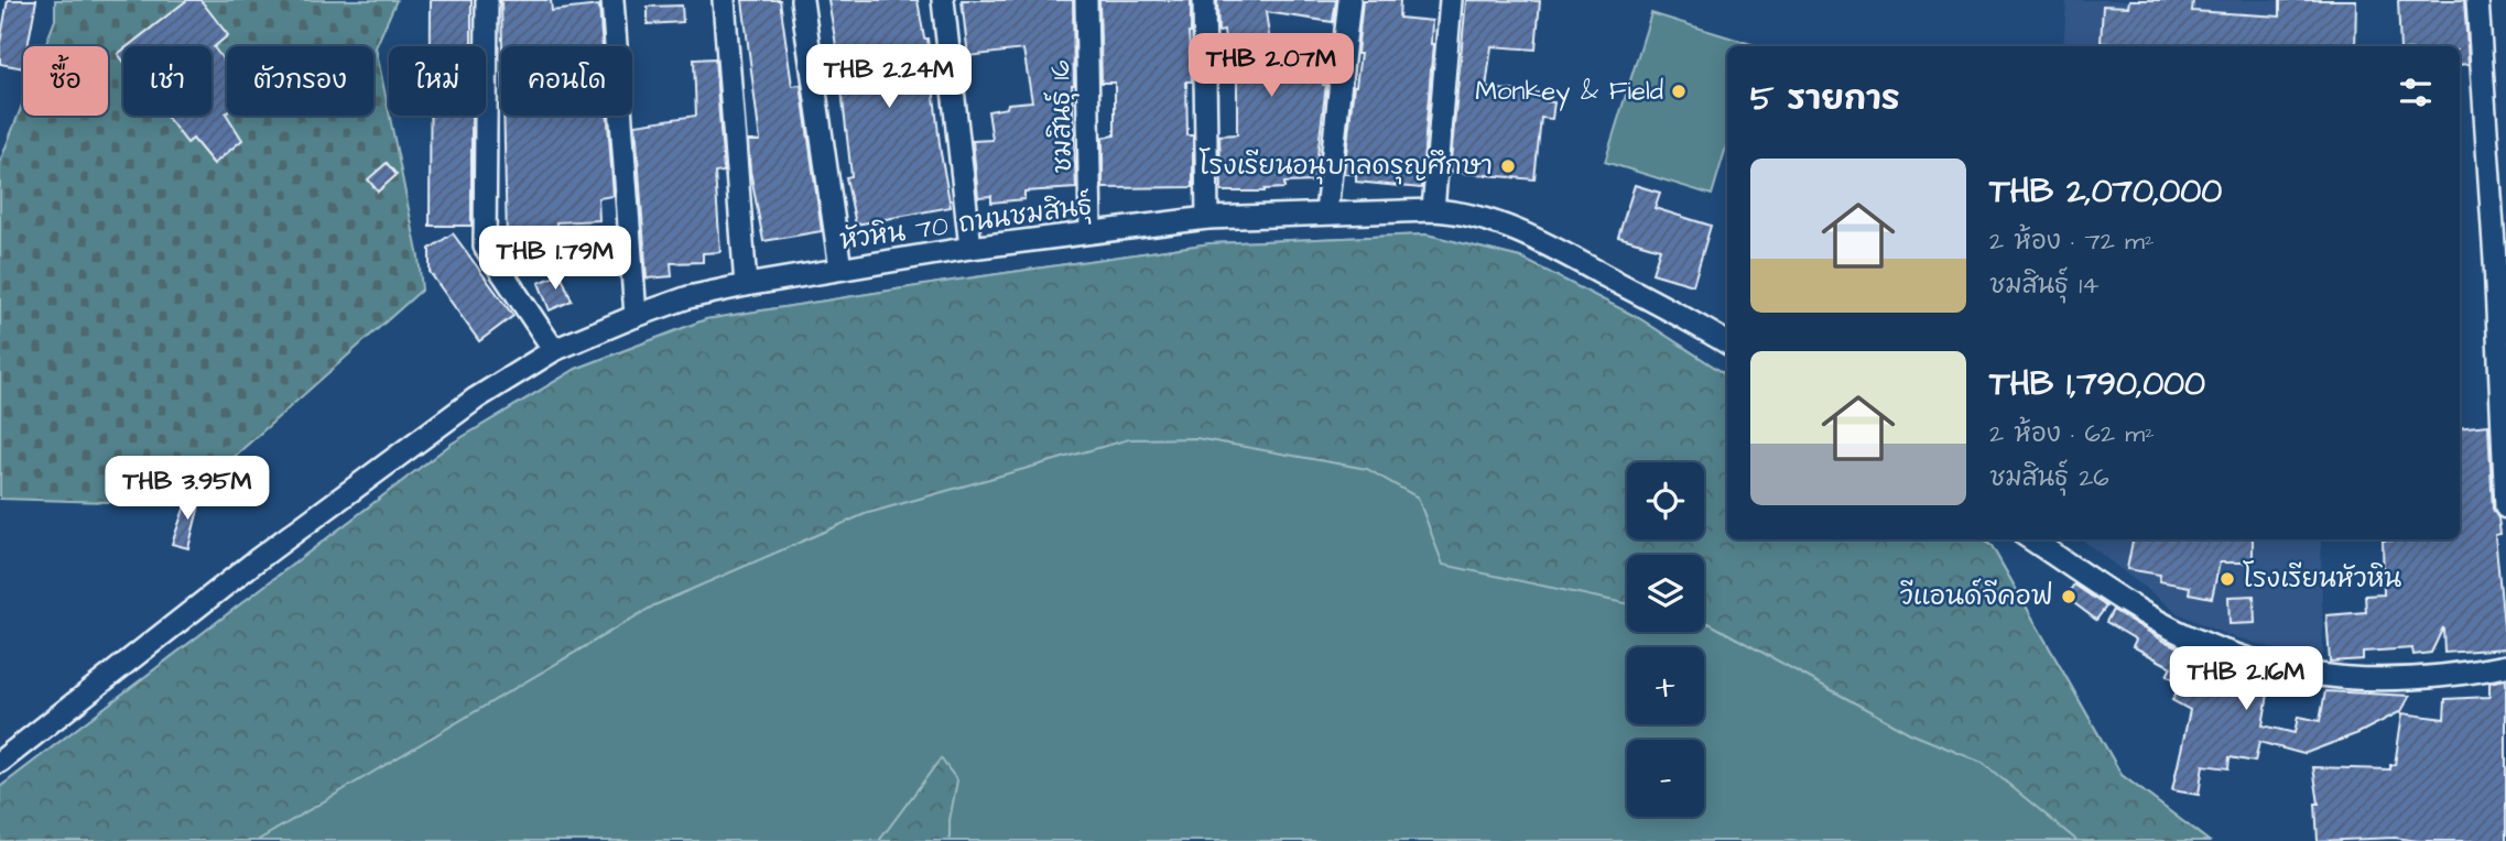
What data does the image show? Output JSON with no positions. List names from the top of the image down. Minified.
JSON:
{"streets":{"street":["ชมสินธุ์ 16","หัวหิน 70 ถนนชมสินธุ์"]},"crossings":[["ชมสินธุ์ 16","หัวหิน 70 ถนนชมสินธุ์"]],"places":["Monkey & Field","โรงเรียนอนุบาลดรุญศึกษา","โรงเรียนหัวหิน","วีแอนด์จีคอฟ"],"page":{"price":["THB 2.07M","THB 2.24M","THB 1.79M","THB 3.95M","THB 2.16M"],"chip":["ซื้อ","เช่า","ตัวกรอง","ใหม่","คอนโด"],"heading":"5 รายการ","list":[{"name":"THB 2,070,000","note":"2 ห้อง · 72 m² · ชมสินธุ์ 14"},{"name":"THB 1,790,000","note":"2 ห้อง · 62 m² · ชมสินธุ์ 26"}],"map_buttons":["+","−"]}}
